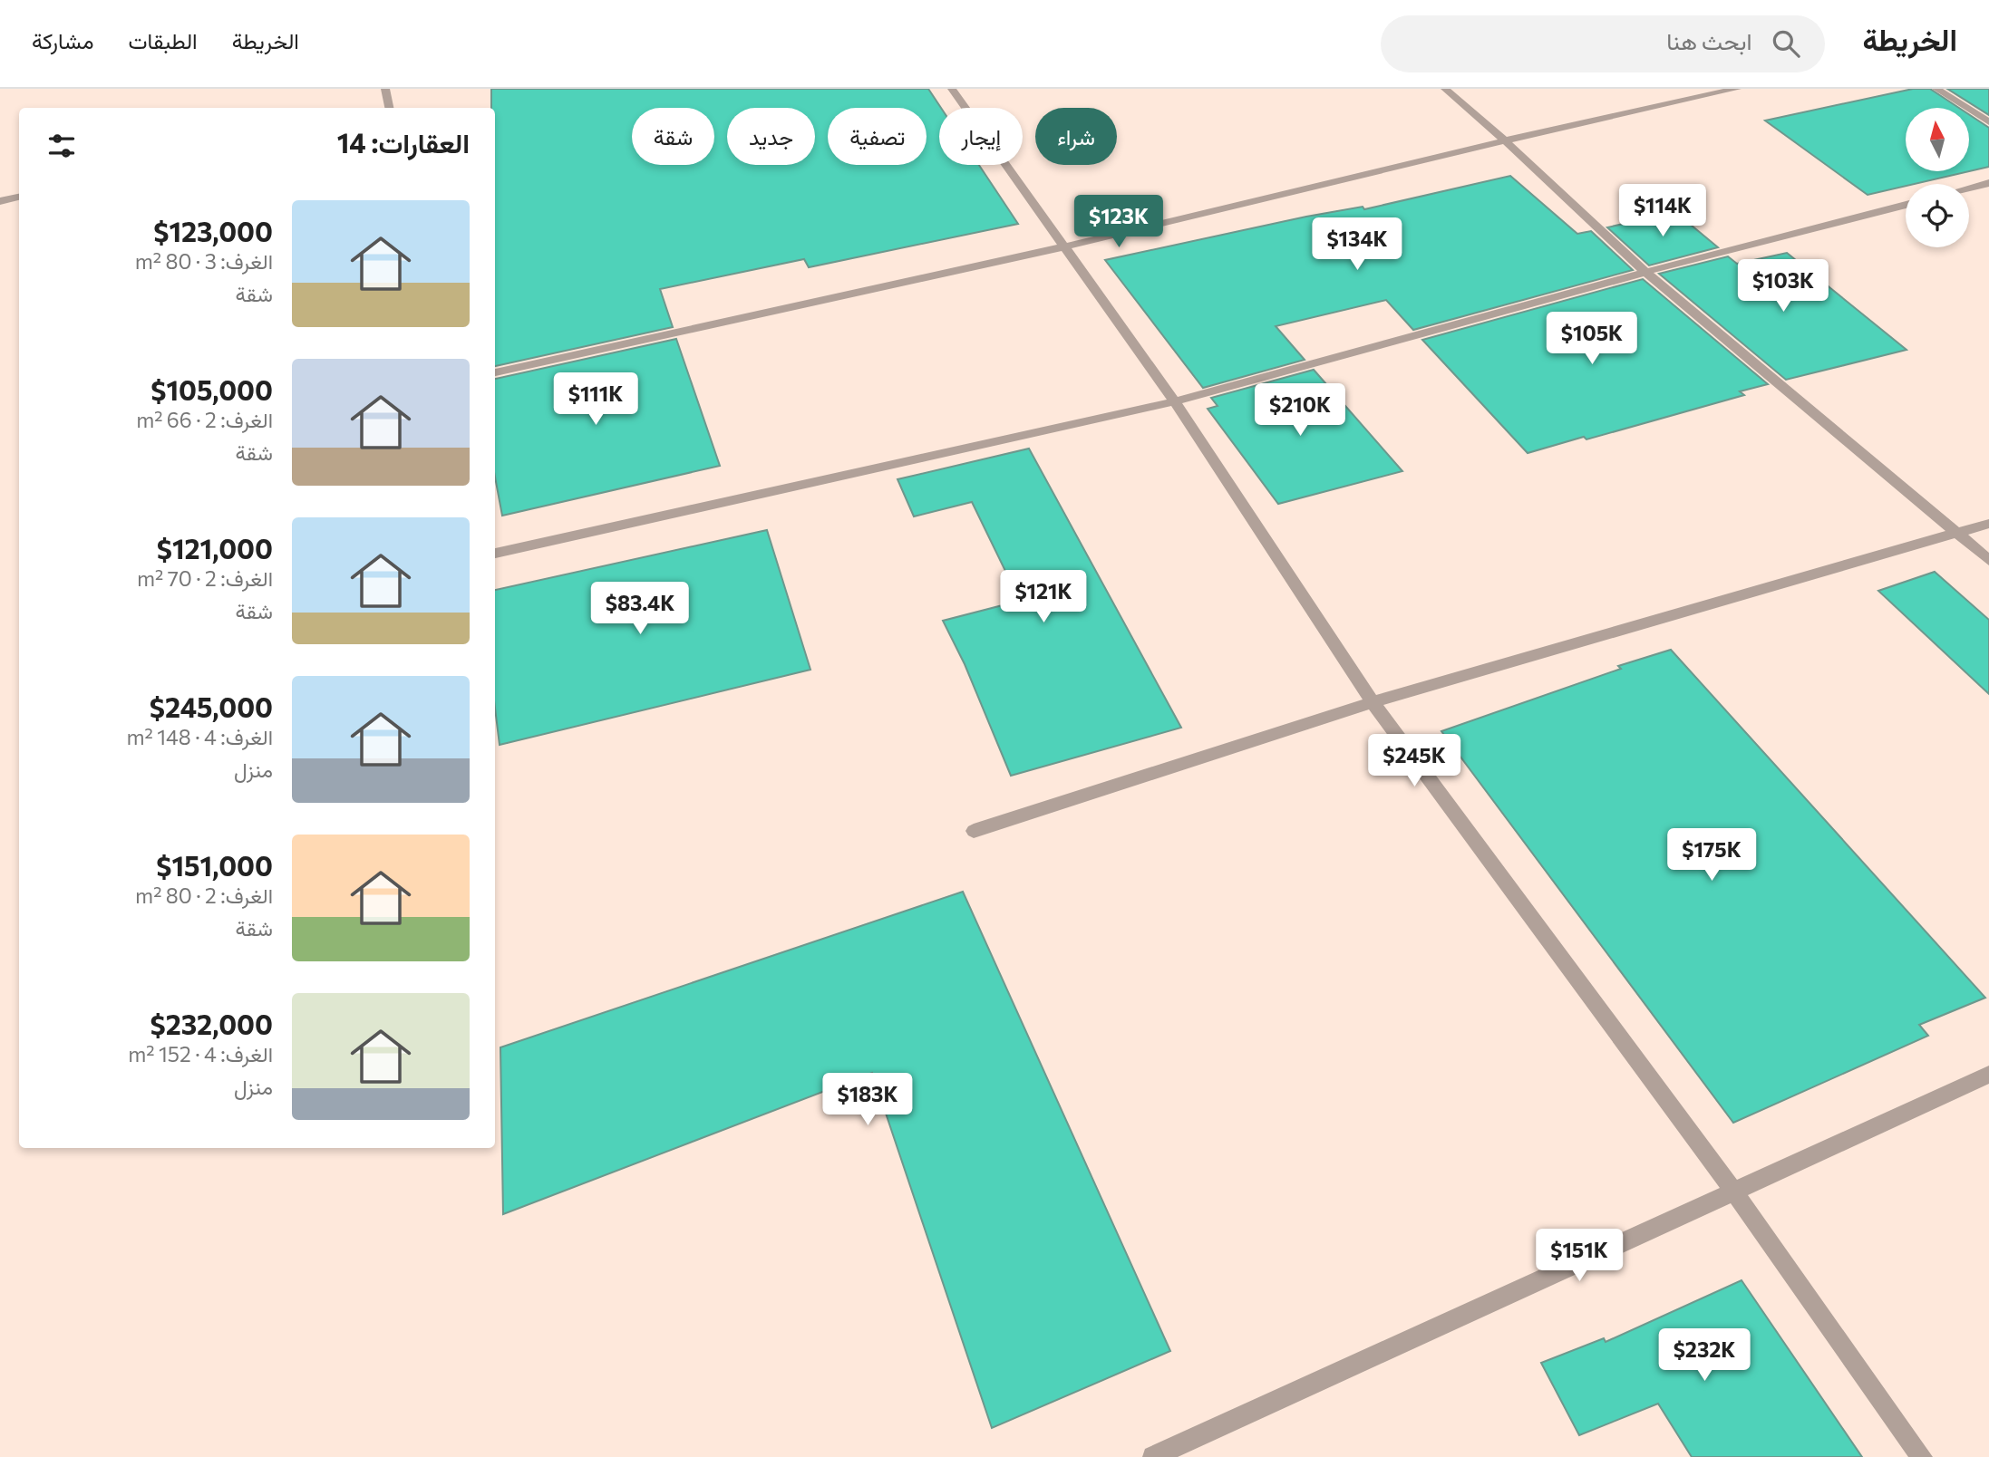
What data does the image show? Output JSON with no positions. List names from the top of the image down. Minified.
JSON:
{"north":"top","page":{"header":"الخريطة","search":"ابحث هنا","nav":["الخريطة","الطبقات","مشاركة"],"chip":["شراء","إيجار","تصفية","جديد","شقة"],"heading":"العقارات: 14","price":["$114K","$123K","$134K","$103K","$105K","$111K","$210K","$121K","$83.4K","$245K","$175K","$183K","$151K","$232K"],"list":[{"name":"$123,000","note":"الغرف: 3 · 80 m² · شقة"},{"name":"$105,000","note":"الغرف: 2 · 66 m² · شقة"},{"name":"$121,000","note":"الغرف: 2 · 70 m² · شقة"},{"name":"$245,000","note":"الغرف: 4 · 148 m² · منزل"},{"name":"$151,000","note":"الغرف: 2 · 80 m² · شقة"},{"name":"$232,000","note":"الغرف: 4 · 152 m² · منزل"}]}}
